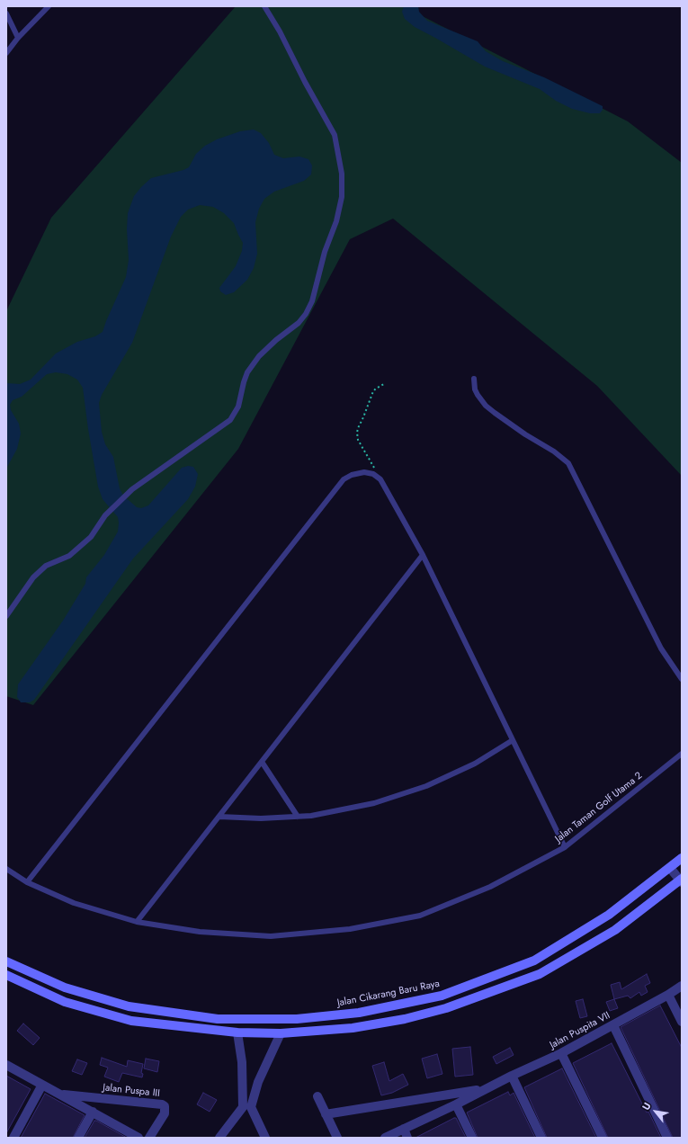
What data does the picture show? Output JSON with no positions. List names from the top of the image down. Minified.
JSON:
{"streets":{"main road":["Jalan Cikarang Baru Raya"],"street":["Jalan Puspita VII","Jalan Puspa III"],"lane":["Jalan Taman Golf Utama 2"]},"north":"top left"}
